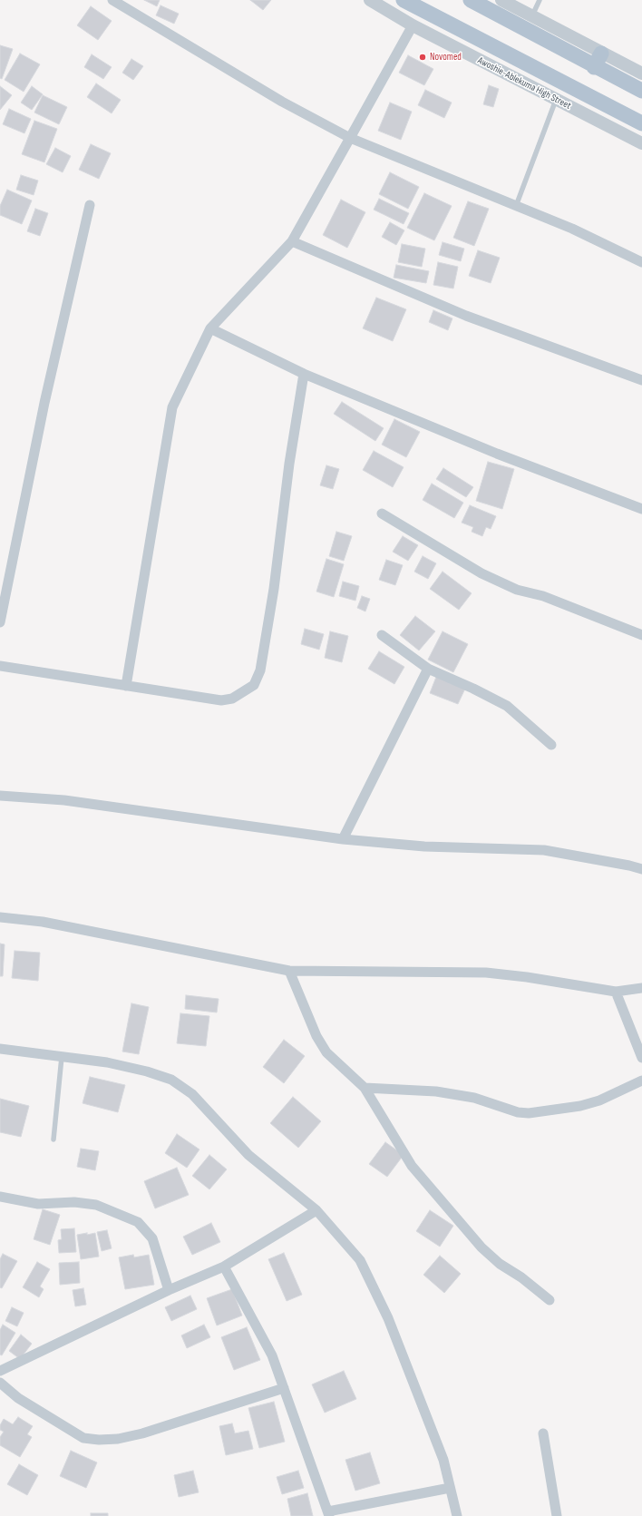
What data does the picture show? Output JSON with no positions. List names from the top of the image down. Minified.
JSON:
{"streets":{"main road":["Awoshie-Ablekuma High Street"]},"places":["Novomed"]}
